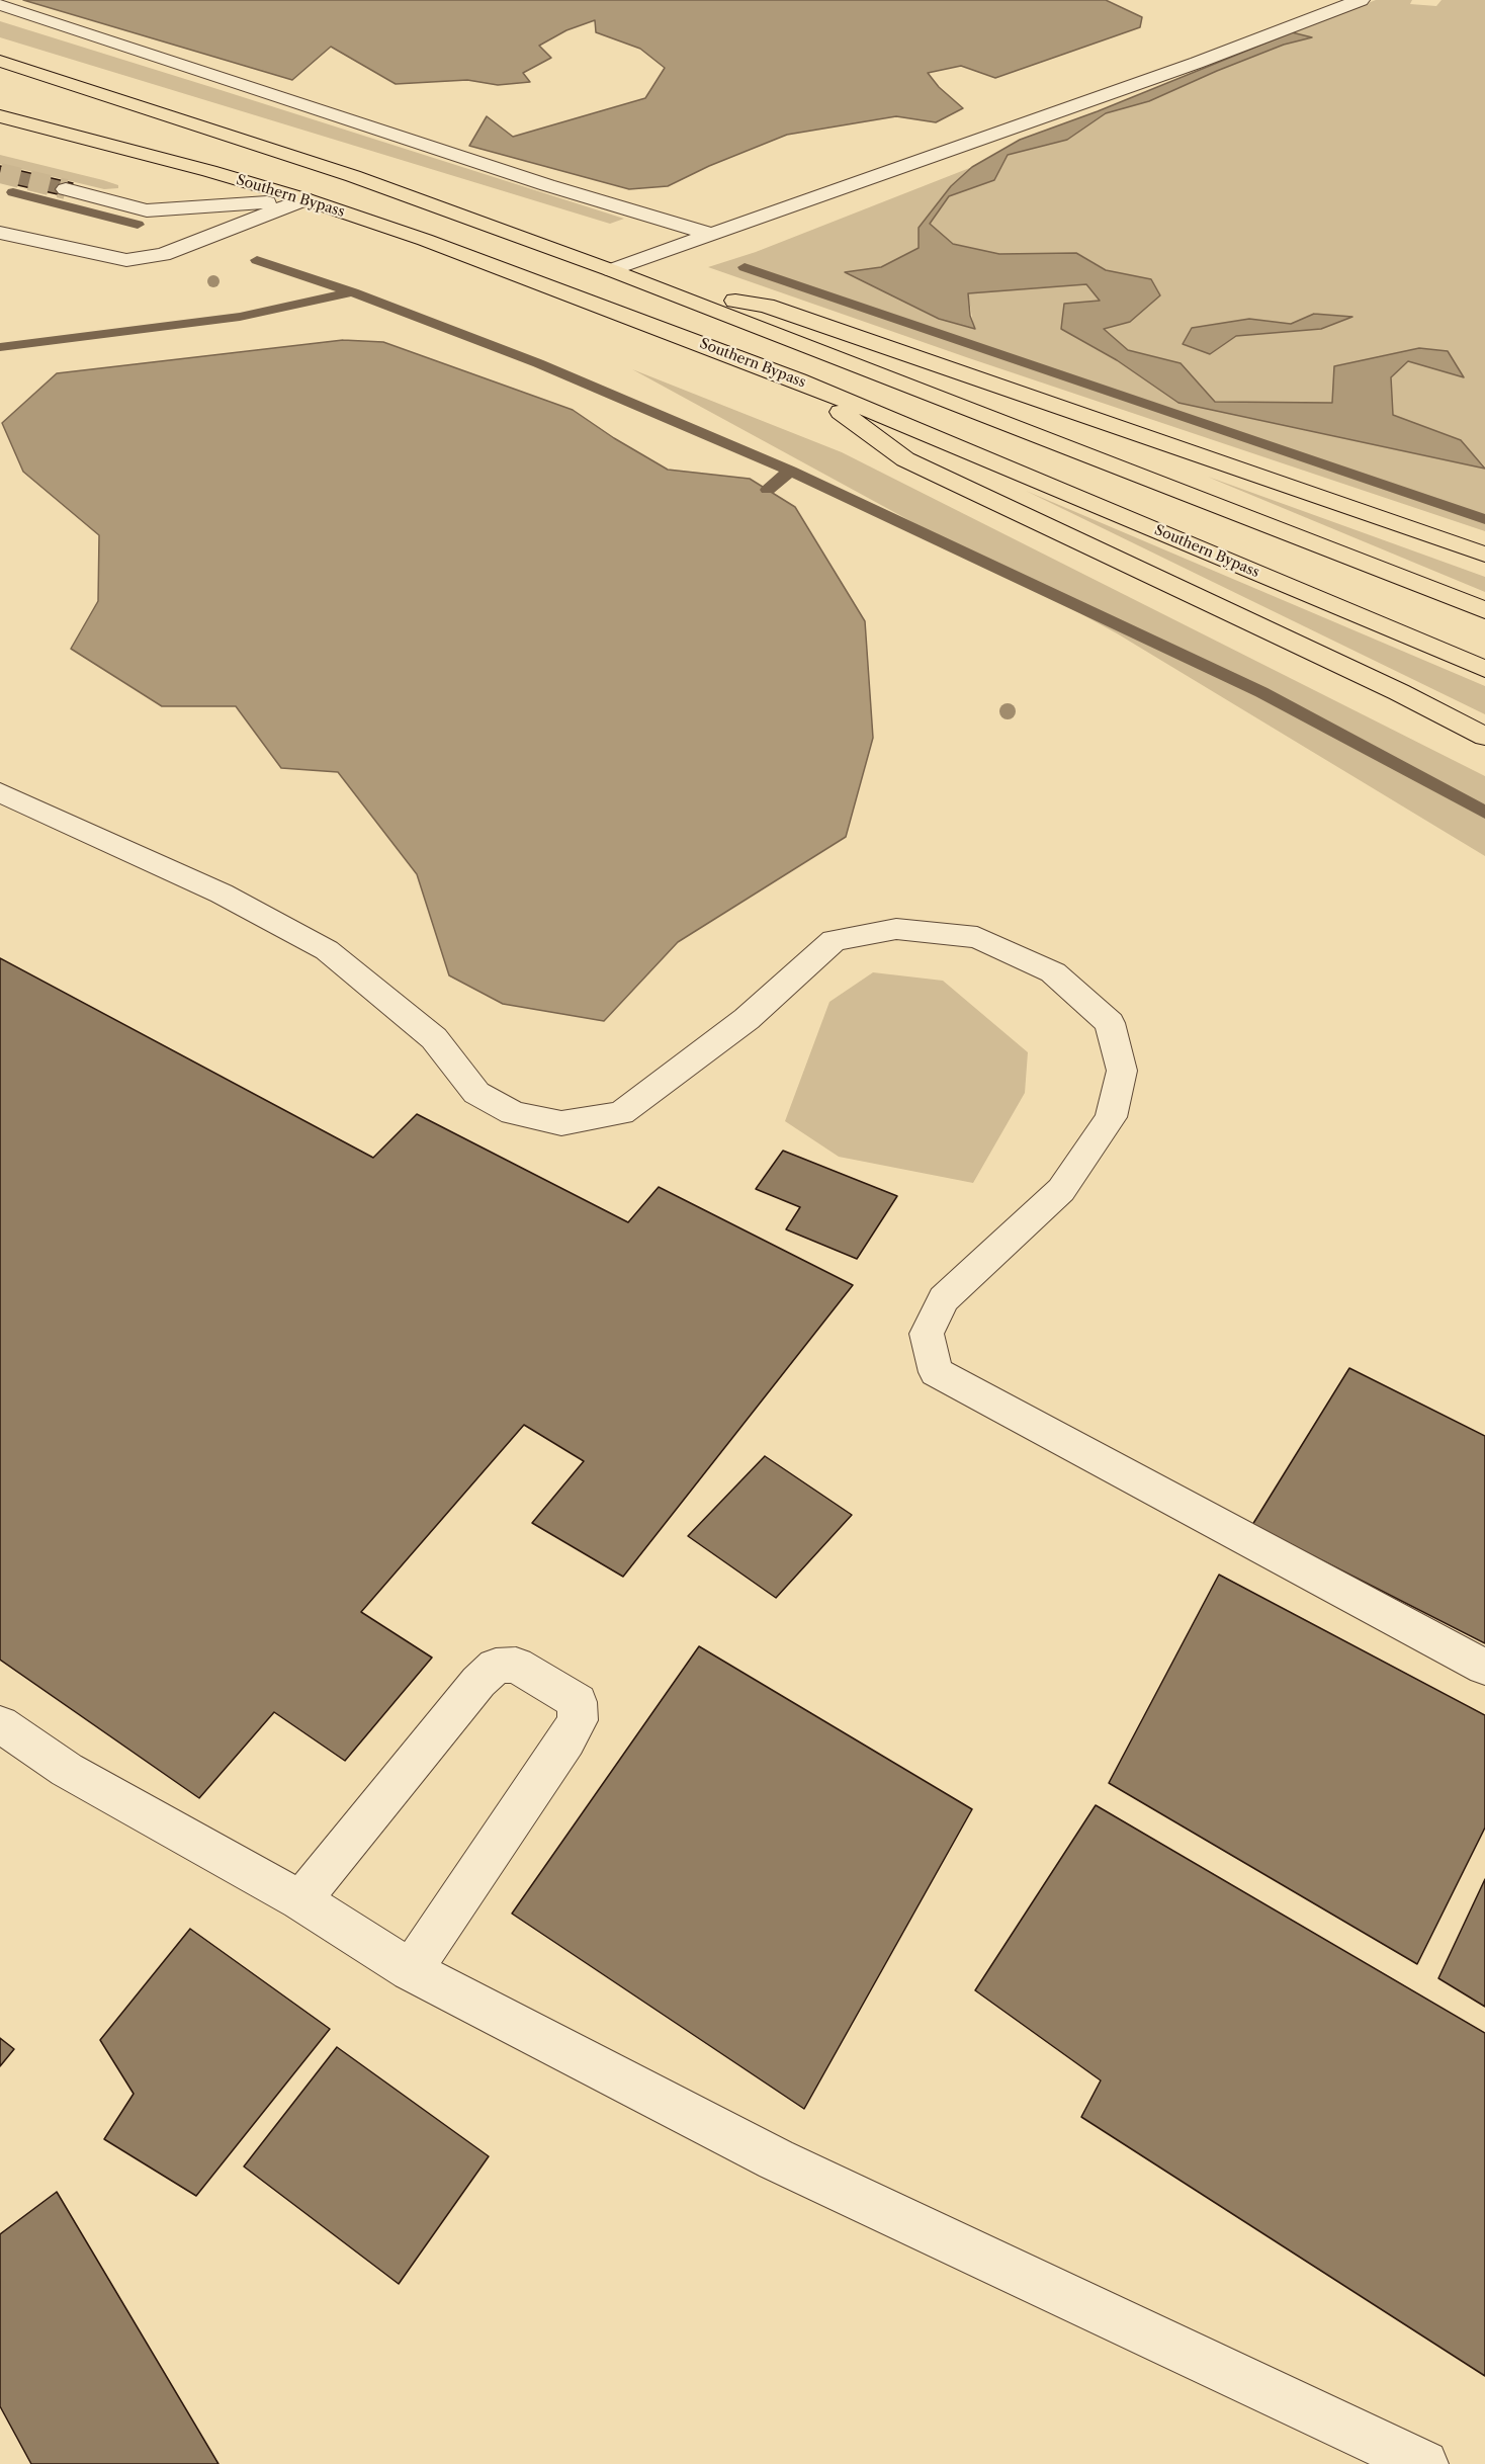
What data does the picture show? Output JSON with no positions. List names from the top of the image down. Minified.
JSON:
{"streets":{"highway":["Southern Bypass"]}}
